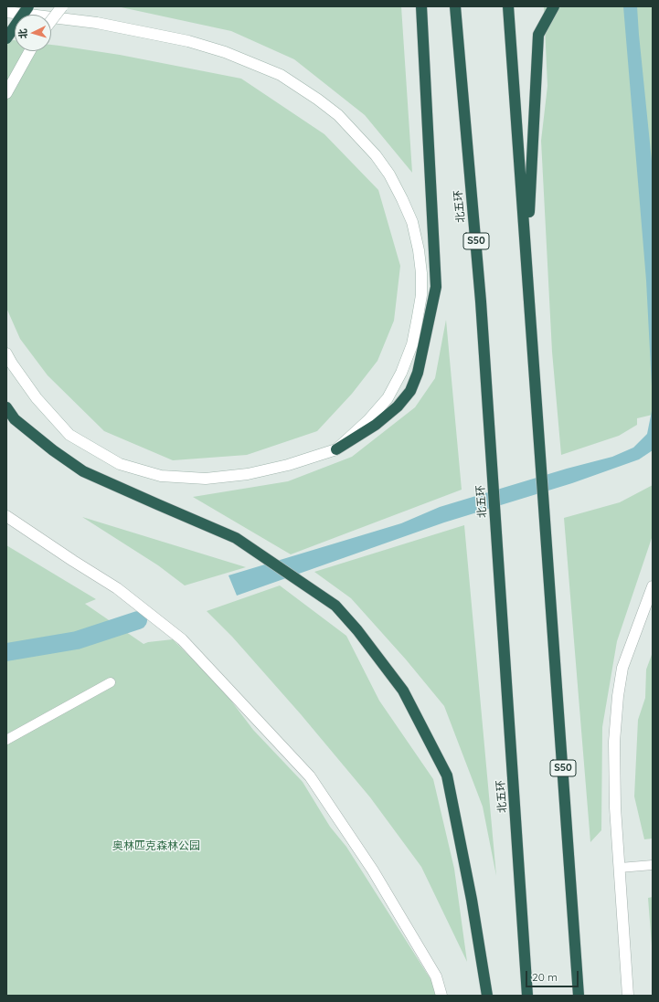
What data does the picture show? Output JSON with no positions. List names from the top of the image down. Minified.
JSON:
{"streets":{"highway":["北五环","S50"]},"parks":["奥林匹克森林公园"],"scale_bar":"20 m","north":"left"}
